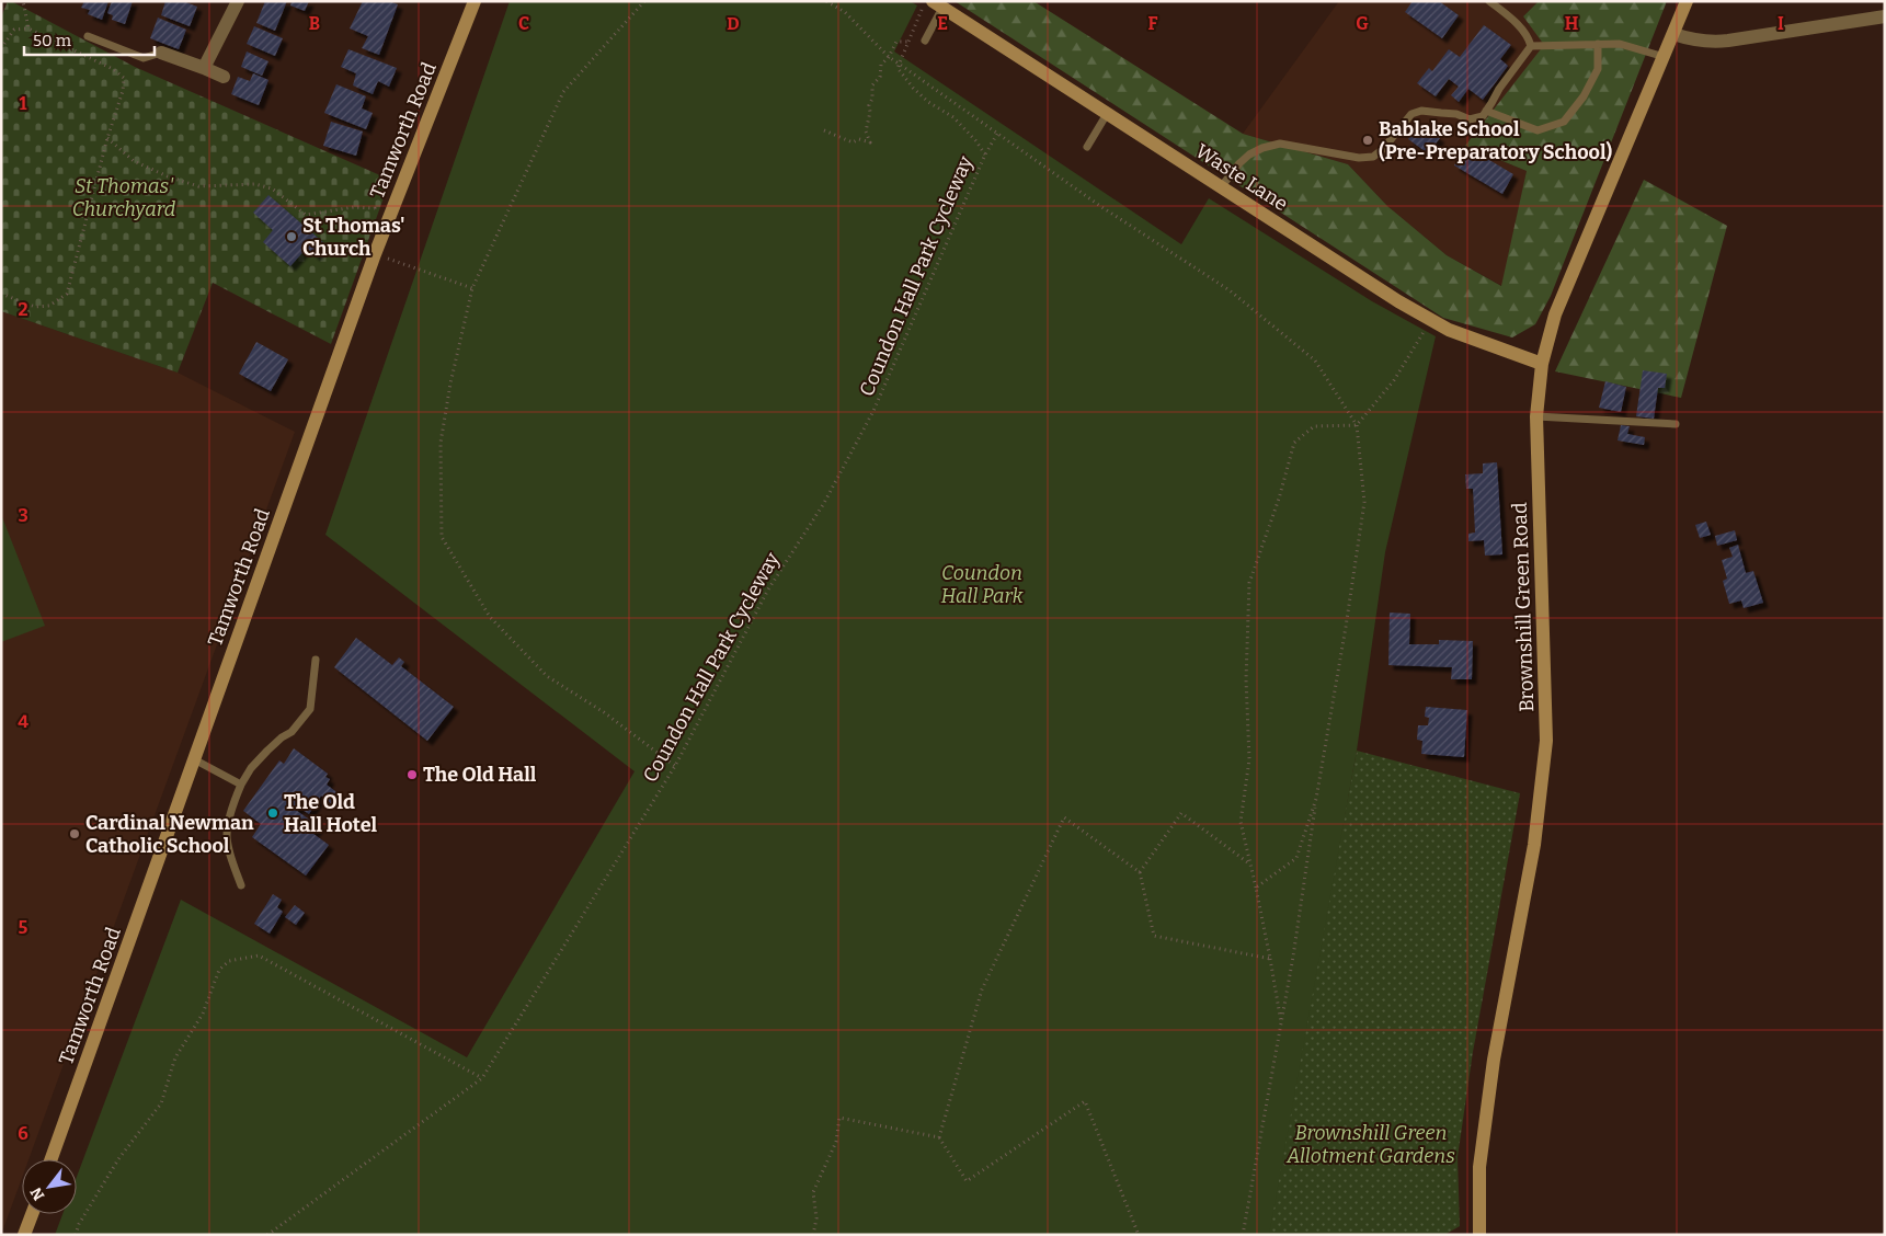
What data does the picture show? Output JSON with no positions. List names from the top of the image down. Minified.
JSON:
{"streets":{"street":["Tamworth Road","Waste Lane","Brownshill Green Road"],"path":["Coundon Hall Park Cycleway"]},"crossings":[["Waste Lane","Brownshill Green Road"]],"parks":["St Thomas' Churchyard","Coundon Hall Park","Brownshill Green Allotment Gardens"],"places":["Bablake School (Pre-Preparatory School)","St Thomas' Church","The Old Hall","The Old Hall Hotel","Cardinal Newman Catholic School"],"scale_bar":"50 m","north":"bottom left","grid":{"columns":["B","C","D","E","F","G","H","I"],"rows":["1","2","3","4","5","6"]}}
